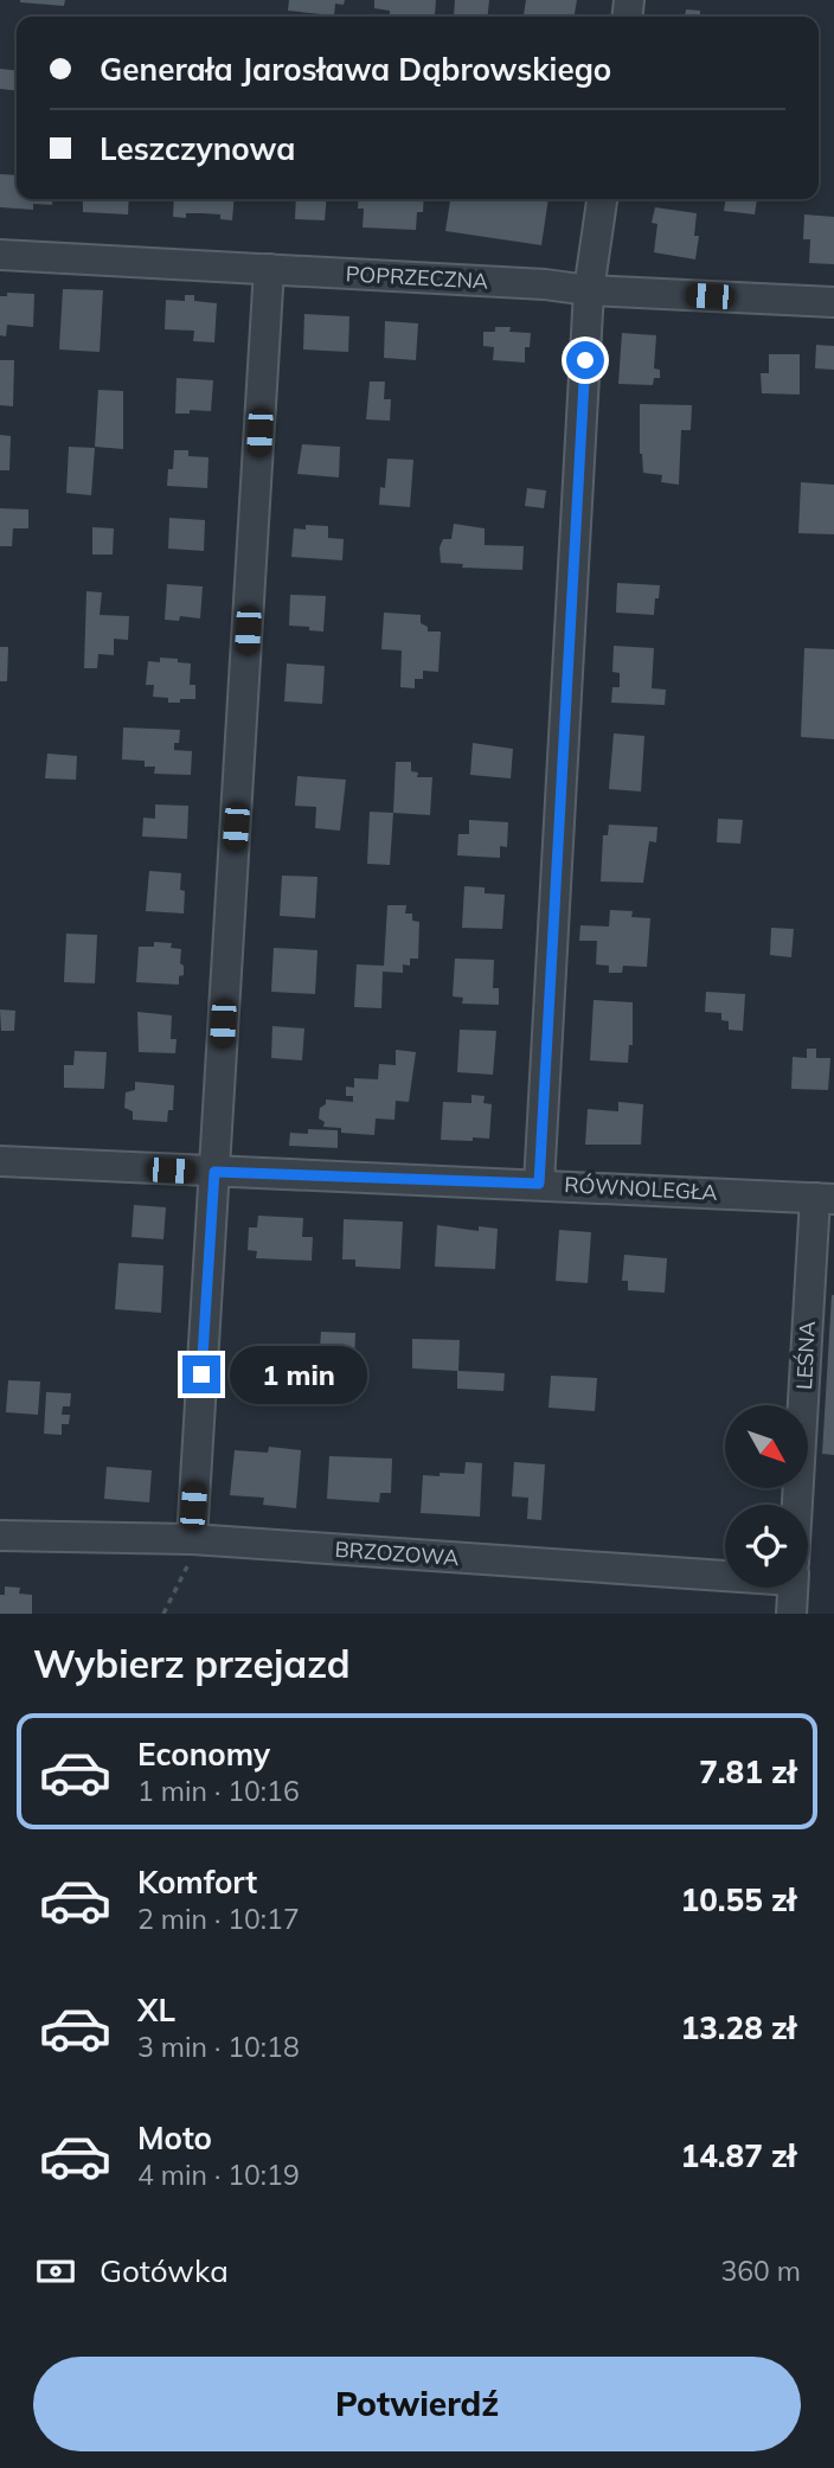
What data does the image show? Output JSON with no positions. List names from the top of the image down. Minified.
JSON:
{"streets":{"street":["POPRZECZNA","RÓWNOLEGŁA","LEŚNA","BRZOZOWA"]},"crossings":[["RÓWNOLEGŁA","LEŚNA"]],"north":"bottom right","page":{"banner":["Generała Jarosława Dąbrowskiego","Leszczynowa"],"bubble":"1 min","heading":"Wybierz przejazd","list":[{"name":"Economy","note":"1 min · 10:16","value":"7.81 zł"},{"name":"Komfort","note":"2 min · 10:17","value":"10.55 zł"},{"name":"XL","note":"3 min · 10:18","value":"13.28 zł"},{"name":"Moto","note":"4 min · 10:19","value":"14.87 zł"}],"pay":["Gotówka","360 m"],"buttons":"Potwierdź"}}
